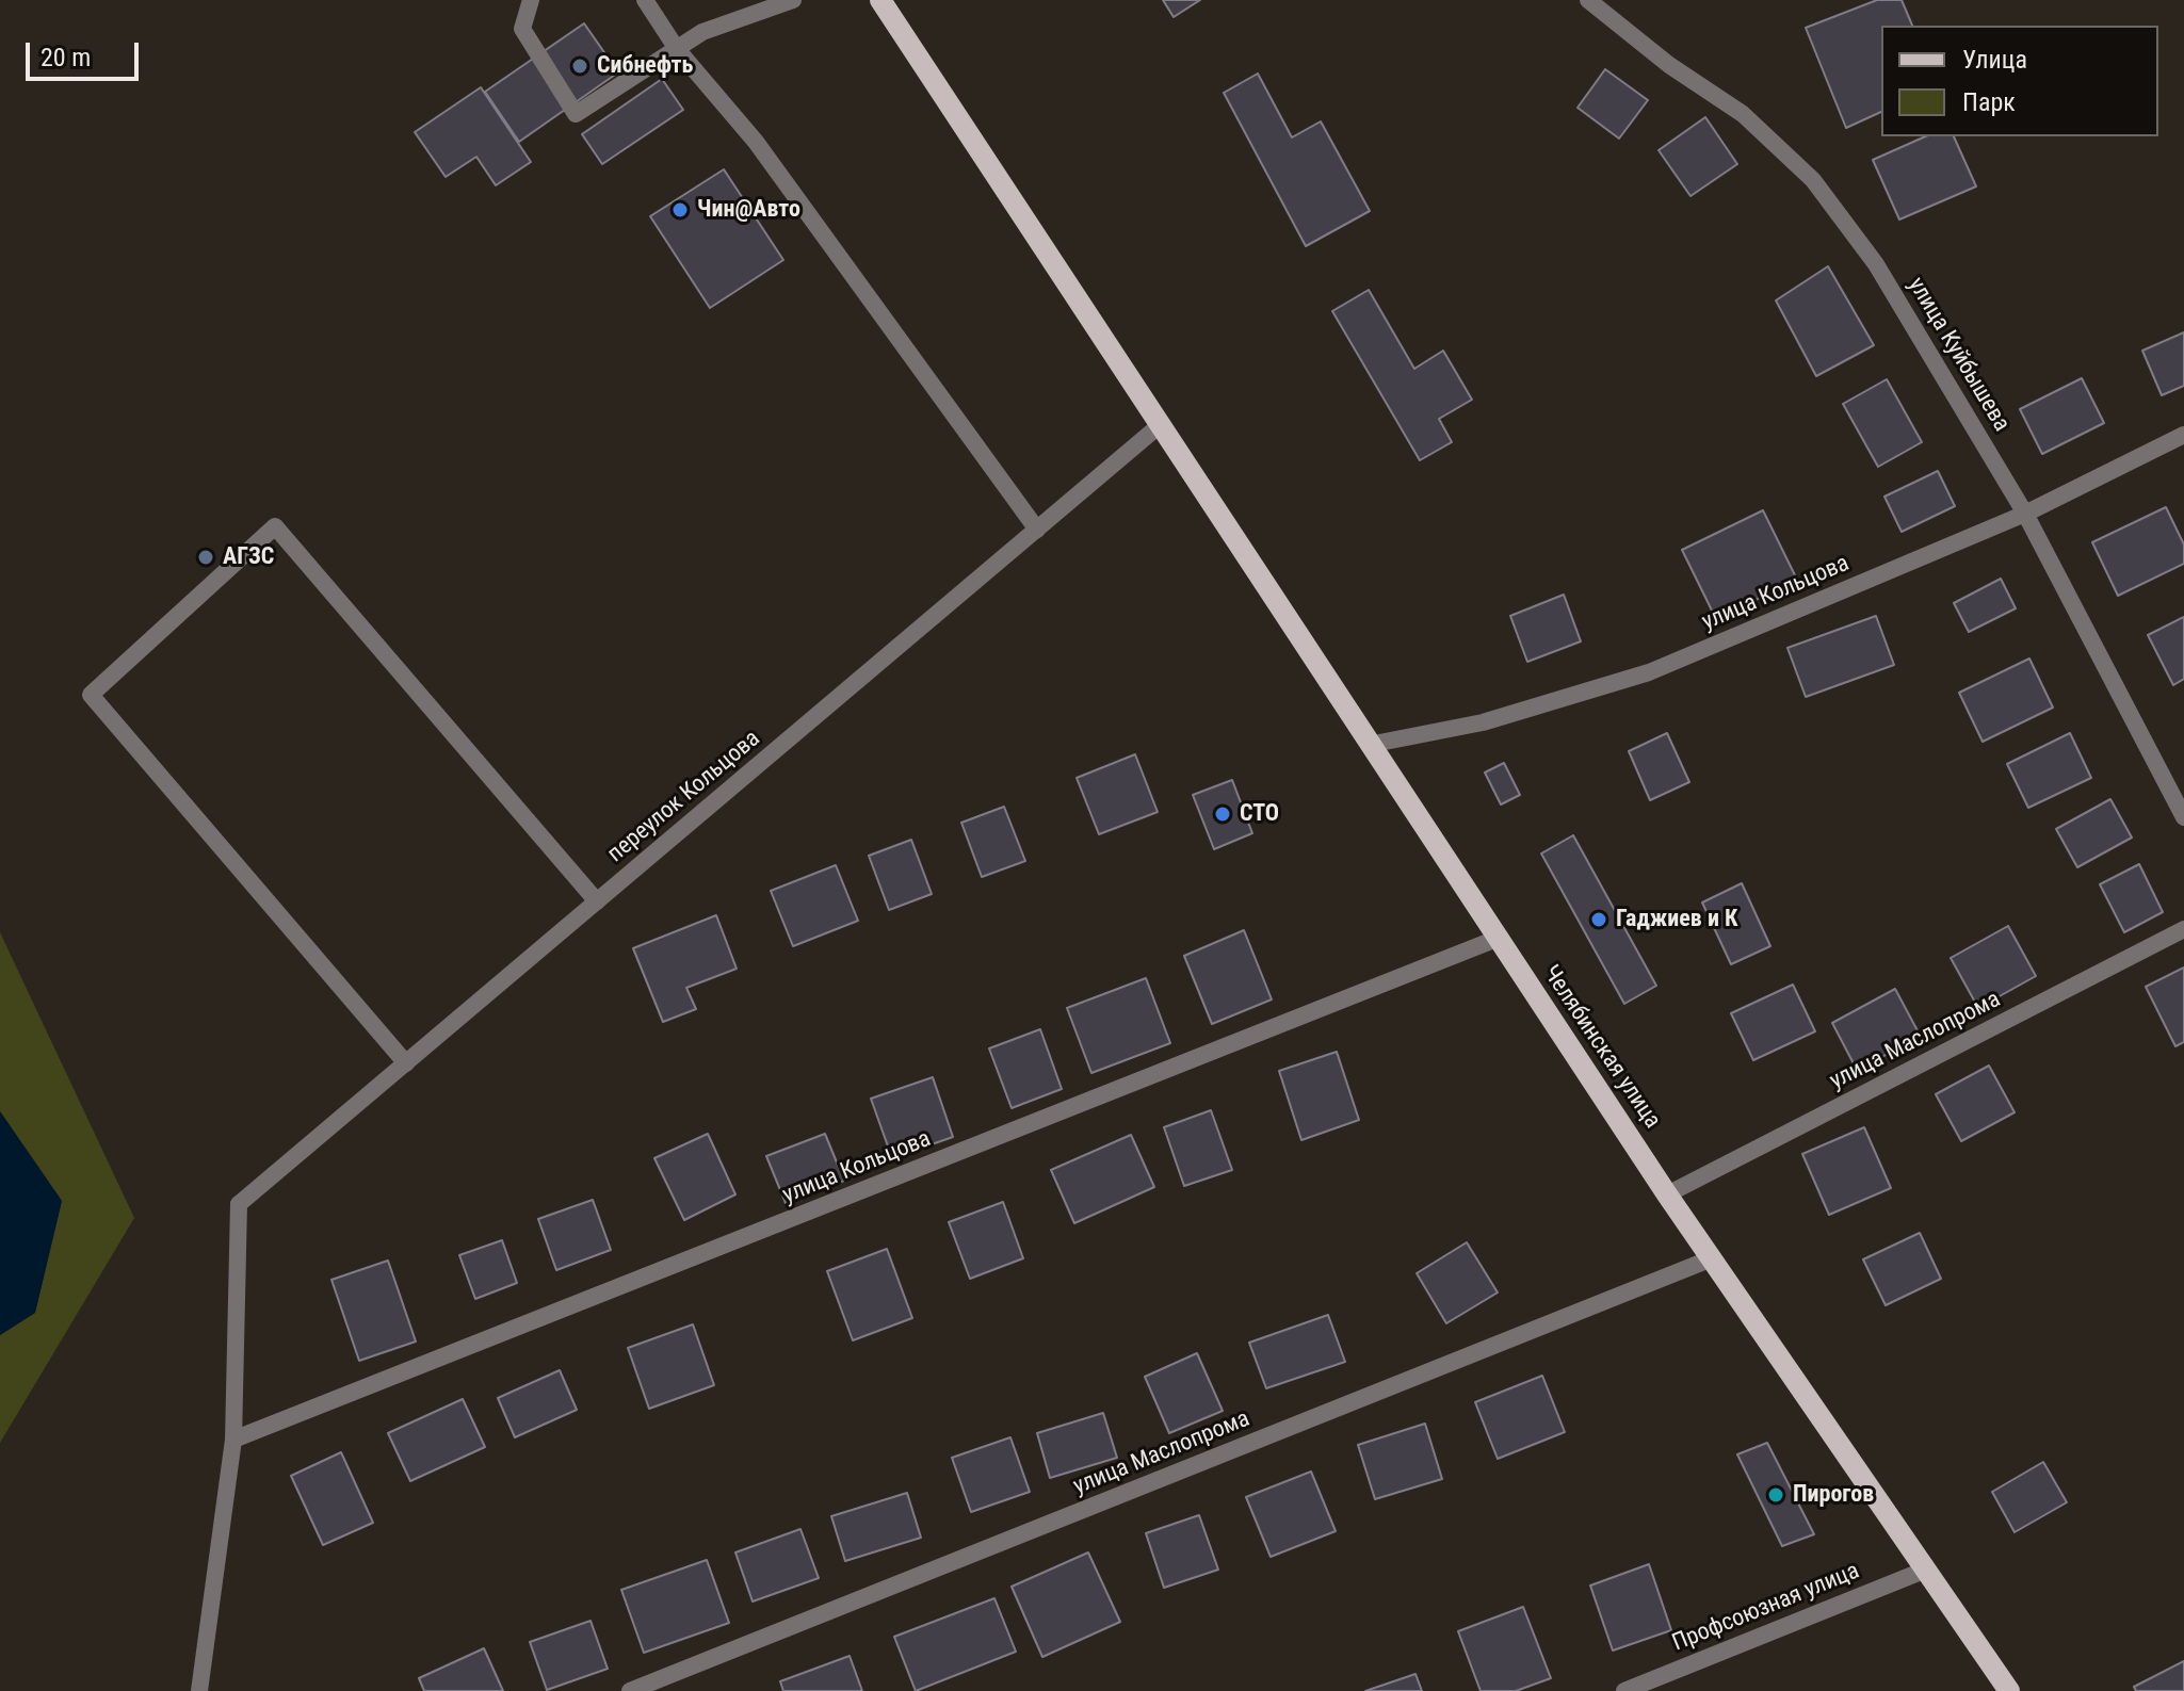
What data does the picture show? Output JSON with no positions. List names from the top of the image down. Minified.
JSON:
{"streets":{"main road":["Челябинская улица"],"street":["улица Куйбышева","улица Кольцова","переулок Кольцова","улица Маслопрома","Профсоюзная улица"]},"crossings":[["улица Куйбышева","улица Кольцова"],["улица Кольцова","переулок Кольцова"],["улица Кольцова","Челябинская улица"],["переулок Кольцова","Челябинская улица"],["улица Маслопрома","Челябинская улица"],["Челябинская улица","Профсоюзная улица"]],"places":["Сибнефть","Чин@Авто","АГЗС","СТО","Гаджиев и К","Пирогов"],"legend":["Улица","Парк"],"scale_bar":"20 m"}
